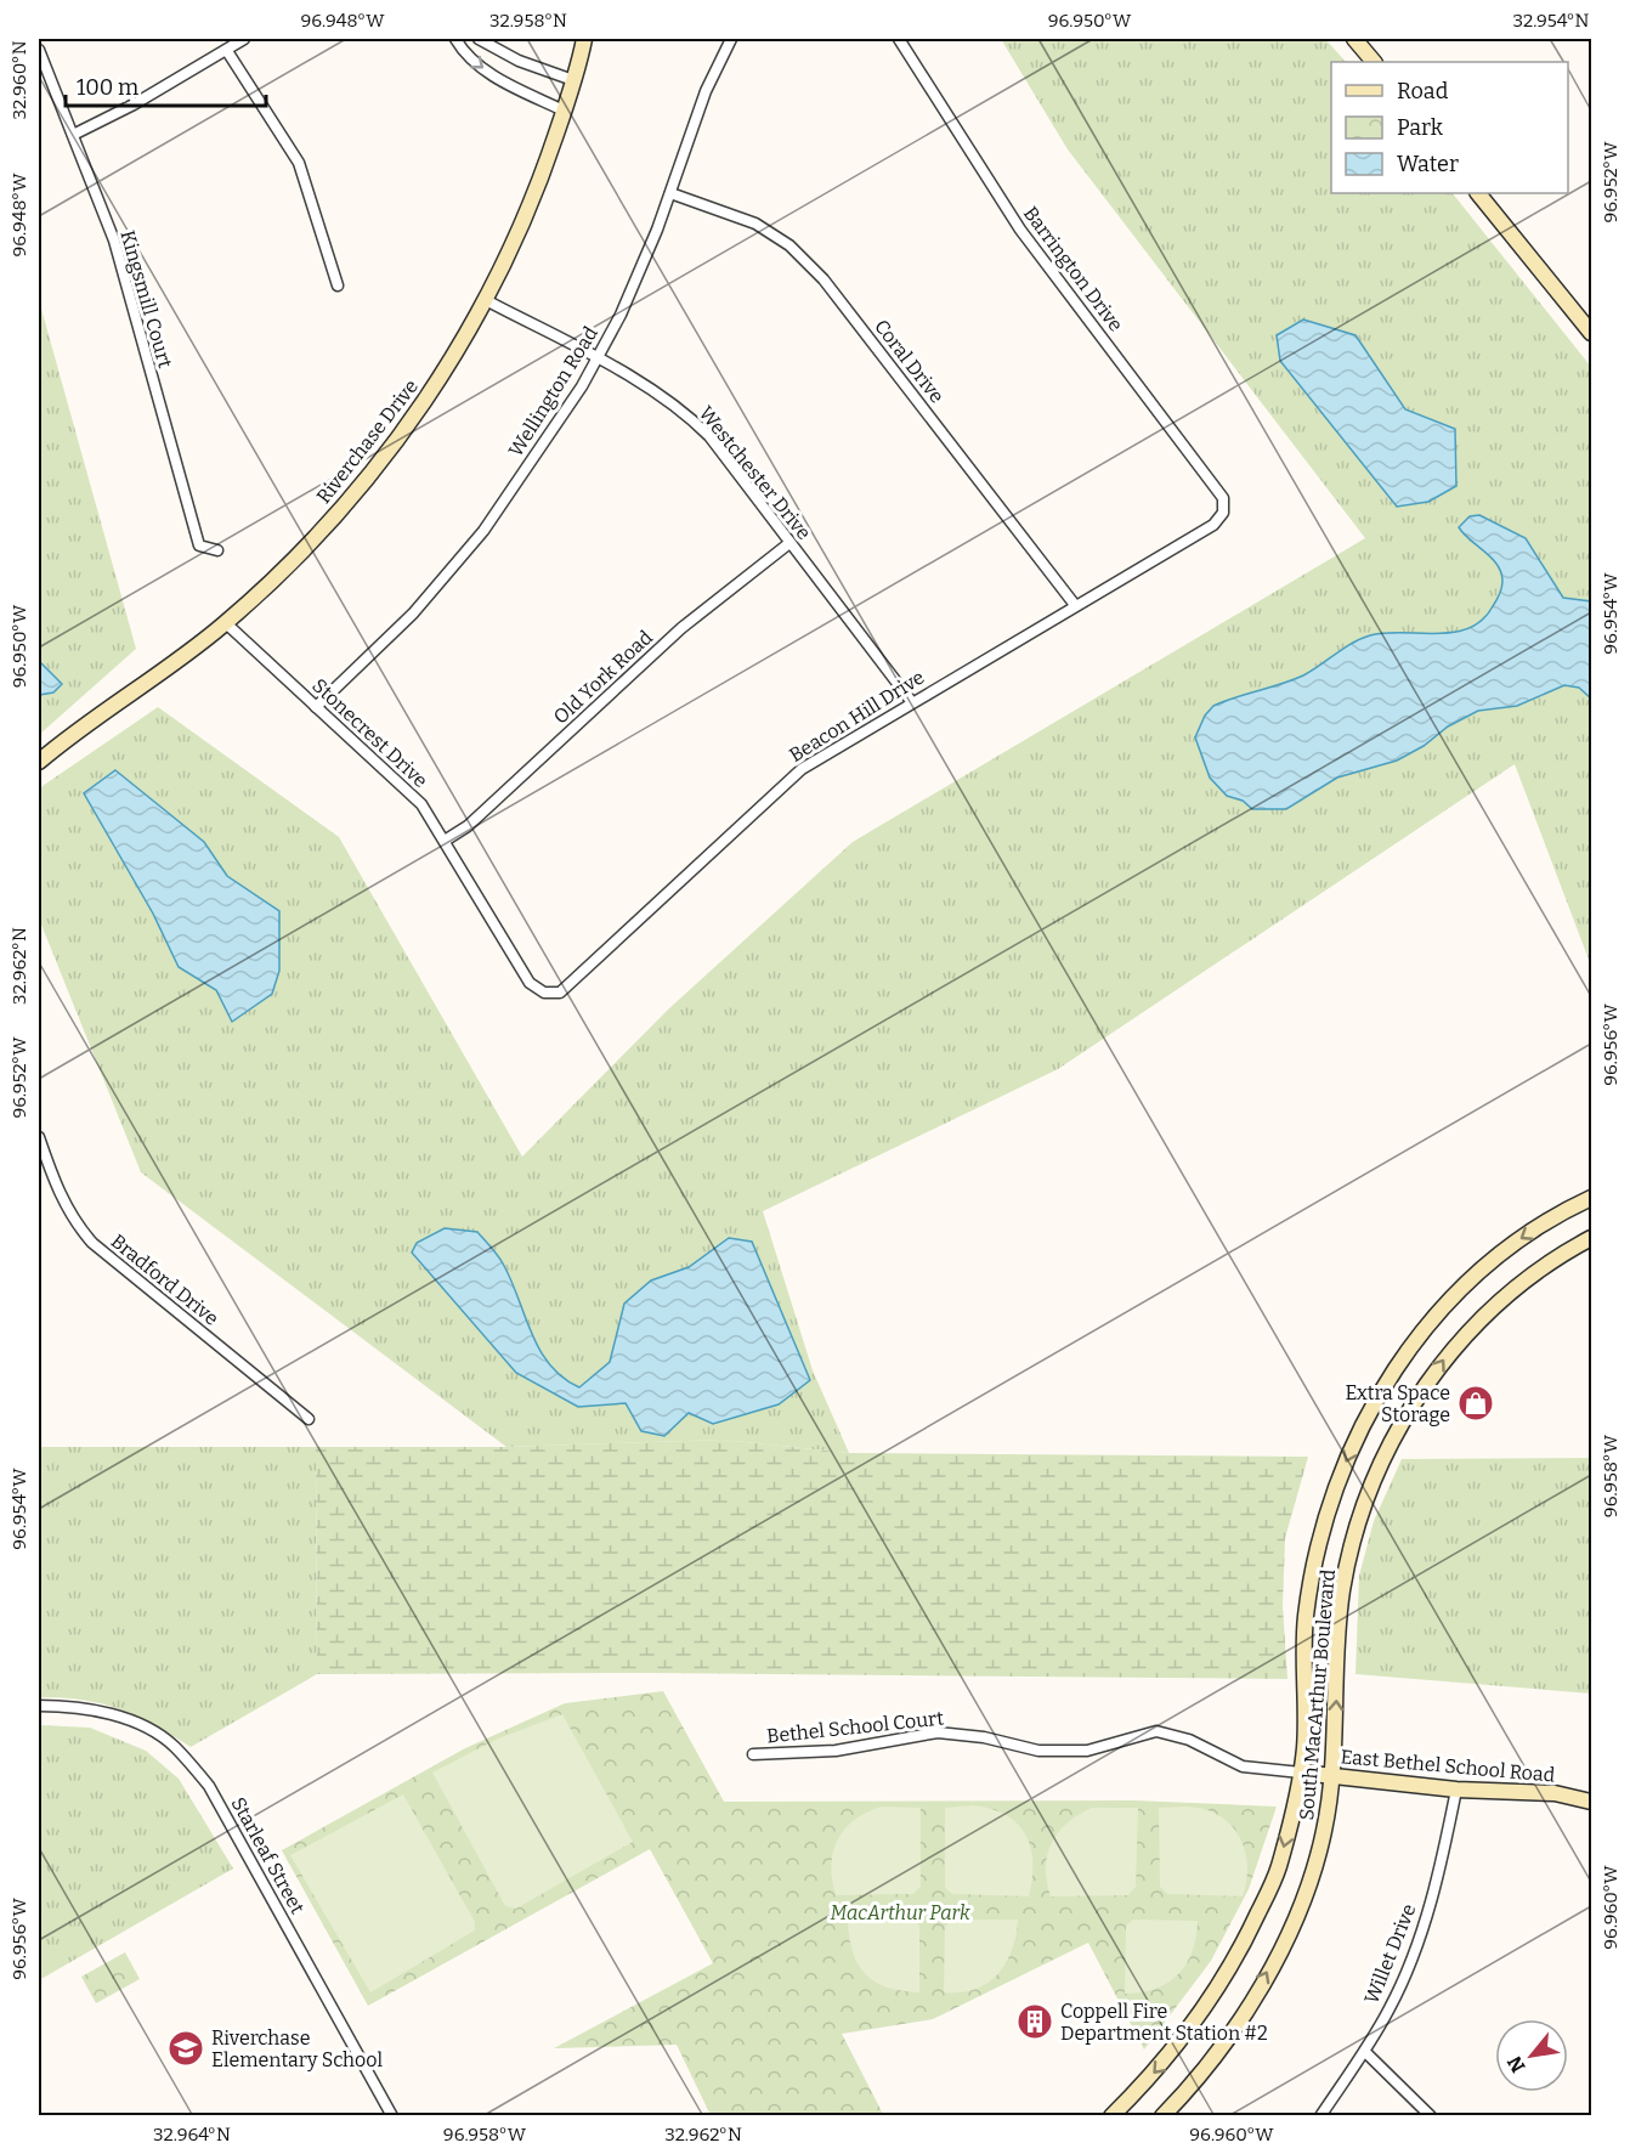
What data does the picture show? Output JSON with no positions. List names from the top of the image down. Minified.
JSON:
{"streets":{"main road":["Riverchase Drive","South MacArthur Boulevard","East Bethel School Road"],"street":["Barrington Drive","Kingsmill Court","Coral Drive","Wellington Road","Westchester Drive","Old York Road","Beacon Hill Drive","Stonecrest Drive","Bradford Drive","Bethel School Court","Starleaf Street","Willet Drive"]},"crossings":[["Barrington Drive","Beacon Hill Drive"],["Coral Drive","Wellington Road"],["Coral Drive","Beacon Hill Drive"],["Wellington Road","Westchester Drive"],["Wellington Road","Stonecrest Drive"],["Riverchase Drive","Westchester Drive"],["Riverchase Drive","Stonecrest Drive"],["Westchester Drive","Old York Road"],["Westchester Drive","Beacon Hill Drive"],["Old York Road","Stonecrest Drive"],["Beacon Hill Drive","Stonecrest Drive"],["South MacArthur Boulevard","Bethel School Court"],["South MacArthur Boulevard","East Bethel School Road"],["Bethel School Court","East Bethel School Road"],["East Bethel School Road","Willet Drive"]],"parks":["MacArthur Park"],"places":{"shop":["Extra Space Storage"],"building":["Coppell Fire Department Station #2"],"school or university":["Riverchase Elementary School"]},"legend":["Road","Park","Water"],"scale_bar":"100 m","north":"bottom left","coordinates":["96.948°W","32.958°N","96.950°W","32.954°N","32.960°N","96.952°W","96.954°W","32.962°N","96.956°W","96.958°W","96.960°W","32.964°N"]}
